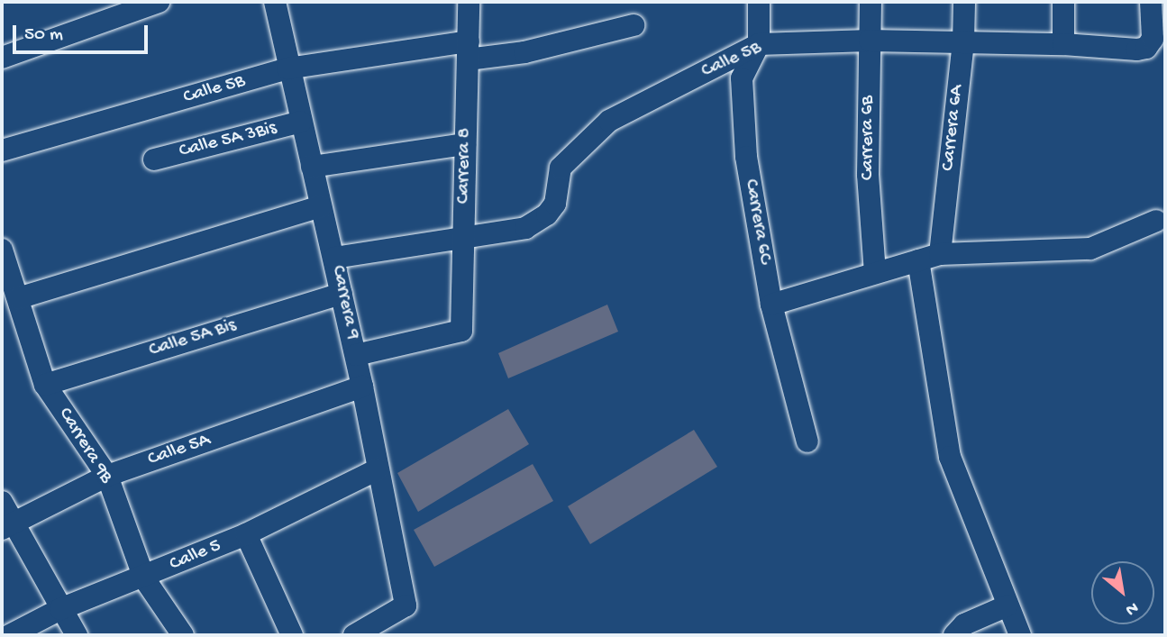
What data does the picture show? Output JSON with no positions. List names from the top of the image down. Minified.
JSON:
{"streets":{"street":["Calle 5B","Carrera 6A","Carrera 6B","Calle 5A 3Bis","Carrera 8","Carrera 6C","Carrera 9","Calle 5A Bis","Carrera 9B","Calle 5A","Calle 5"]},"crossings":[["Calle 5B","Carrera 6A"],["Calle 5B","Carrera 6B"],["Calle 5B","Carrera 8"],["Calle 5B","Carrera 6C"],["Calle 5B","Carrera 9"],["Calle 5A 3Bis","Carrera 9"],["Carrera 8","Carrera 9"],["Carrera 9","Calle 5A Bis"],["Carrera 9","Calle 5A"],["Carrera 9","Calle 5"],["Calle 5A Bis","Carrera 9B"],["Carrera 9B","Calle 5A"],["Carrera 9B","Calle 5"]],"scale_bar":"50 m","north":"bottom right"}
